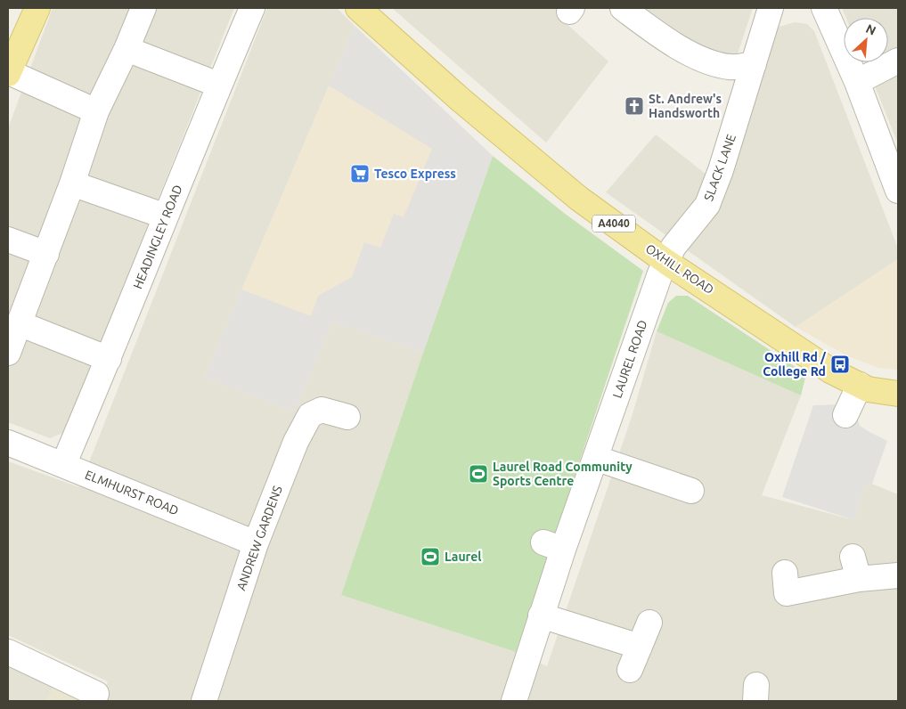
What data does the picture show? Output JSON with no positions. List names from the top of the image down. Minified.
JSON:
{"streets":{"main road":["A4040","OXHILL ROAD"],"street":["SLACK LANE","HEADINGLEY ROAD","LAUREL ROAD","ELMHURST ROAD","ANDREW GARDENS"]},"crossings":[["SLACK LANE","OXHILL ROAD"],["SLACK LANE","LAUREL ROAD"],["HEADINGLEY ROAD","ELMHURST ROAD"],["OXHILL ROAD","LAUREL ROAD"],["ELMHURST ROAD","ANDREW GARDENS"]],"places":{"church":["St. Andrew's Handsworth"],"supermarket":["Tesco Express"],"bus stop":["Oxhill Rd / College Rd"],"sports":["Laurel Road Community Sports Centre","Laurel"]},"north":"top right"}
